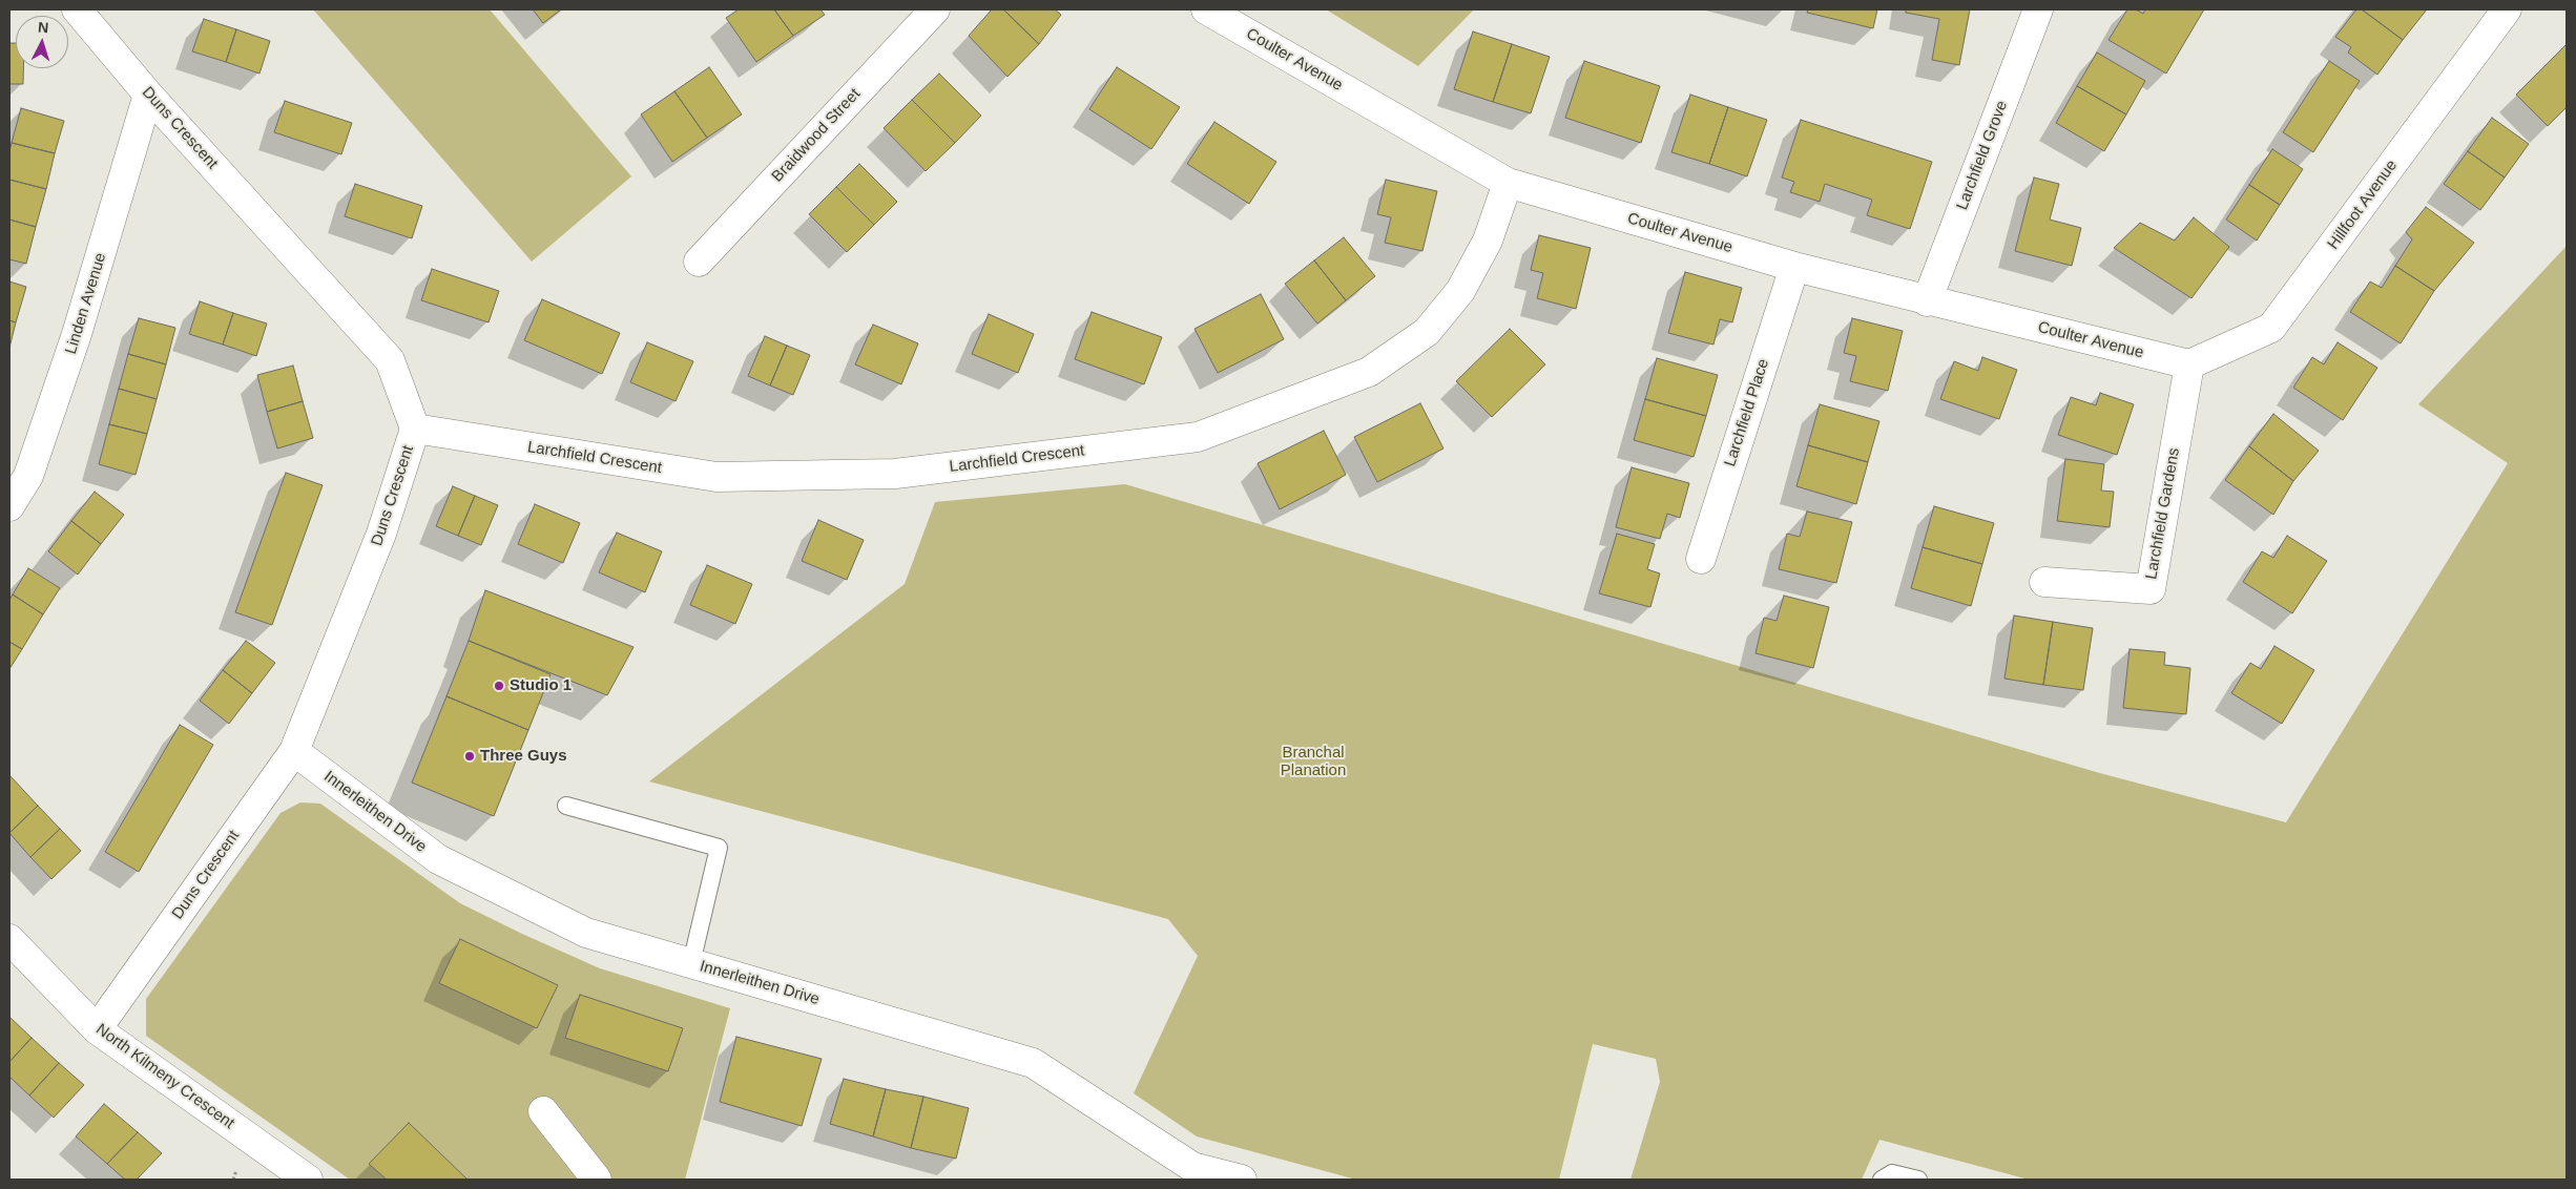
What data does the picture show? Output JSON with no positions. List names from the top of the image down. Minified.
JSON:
{"streets":{"street":["Coulter Avenue","Duns Crescent","Braidwood Street","Larchfield Grove","Hillfoot Avenue","Linden Avenue","Larchfield Place","Larchfield Crescent","Larchfield Gardens","Innerleithen Drive","North Kilmeny Crescent"]},"crossings":[["Coulter Avenue","Larchfield Grove"],["Coulter Avenue","Hillfoot Avenue"],["Coulter Avenue","Larchfield Place"],["Coulter Avenue","Larchfield Crescent"],["Coulter Avenue","Larchfield Gardens"],["Duns Crescent","Linden Avenue"],["Duns Crescent","Larchfield Crescent"],["Duns Crescent","Innerleithen Drive"],["Duns Crescent","North Kilmeny Crescent"],["Hillfoot Avenue","Larchfield Gardens"]],"parks":["Branchal Planation"],"places":["Studio 1","Three Guys"],"north":"top"}
